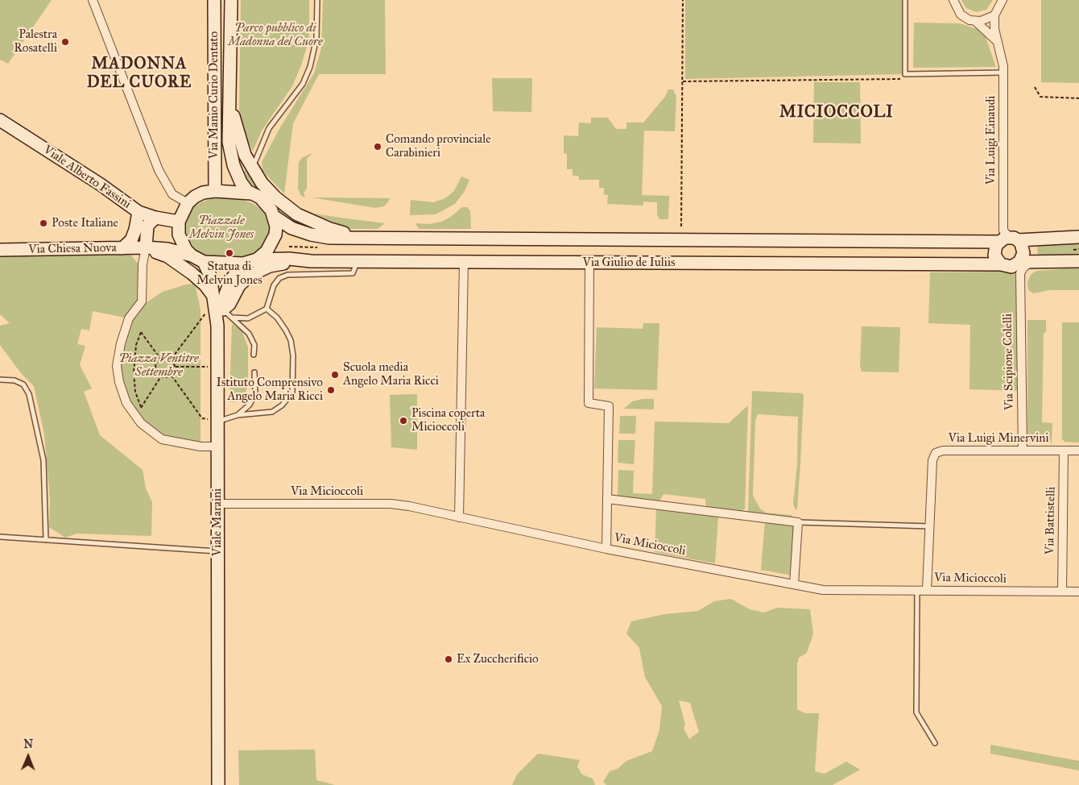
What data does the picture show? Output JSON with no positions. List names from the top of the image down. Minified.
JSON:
{"streets":{"main road":["Via Manio Curio Dentato","Viale Alberto Fassini","Via Chiesa Nuova","Via Giulio de Iuliis","Viale Maraini"],"street":["Via Luigi Einaudi","Via Scipione Colelli","Via Luigi Minervini","Via Micioccoli","Via Battistelli"]},"crossings":[["Via Manio Curio Dentato","Viale Alberto Fassini"],["Via Manio Curio Dentato","Via Chiesa Nuova"],["Via Manio Curio Dentato","Via Giulio de Iuliis"],["Via Manio Curio Dentato","Viale Maraini"],["Via Luigi Einaudi","Via Giulio de Iuliis"],["Via Luigi Einaudi","Via Scipione Colelli"],["Viale Alberto Fassini","Via Chiesa Nuova"],["Viale Alberto Fassini","Via Giulio de Iuliis"],["Viale Alberto Fassini","Viale Maraini"],["Via Chiesa Nuova","Via Giulio de Iuliis"],["Via Chiesa Nuova","Viale Maraini"],["Via Giulio de Iuliis","Via Scipione Colelli"],["Via Giulio de Iuliis","Viale Maraini"],["Via Scipione Colelli","Via Luigi Minervini"],["Via Luigi Minervini","Via Micioccoli"],["Via Luigi Minervini","Via Battistelli"],["Via Micioccoli","Via Battistelli"],["Via Micioccoli","Viale Maraini"]],"districts":["MADONNA DEL CUORE","MICIOCCOLI"],"parks":["Parco pubblico di Madonna del Cuore","Piazzale Melvin Jones","Piazza Ventitre Settembre"],"places":["Palestra Rosatelli","Comando provinciale Carabinieri","Poste Italiane","Statua di Melvin Jones","Scuola media Angelo Maria Ricci","Istituto Comprensivo Angelo Maria Ricci","Piscina coperta Micioccoli","Ex Zuccherificio"],"north":"top"}
